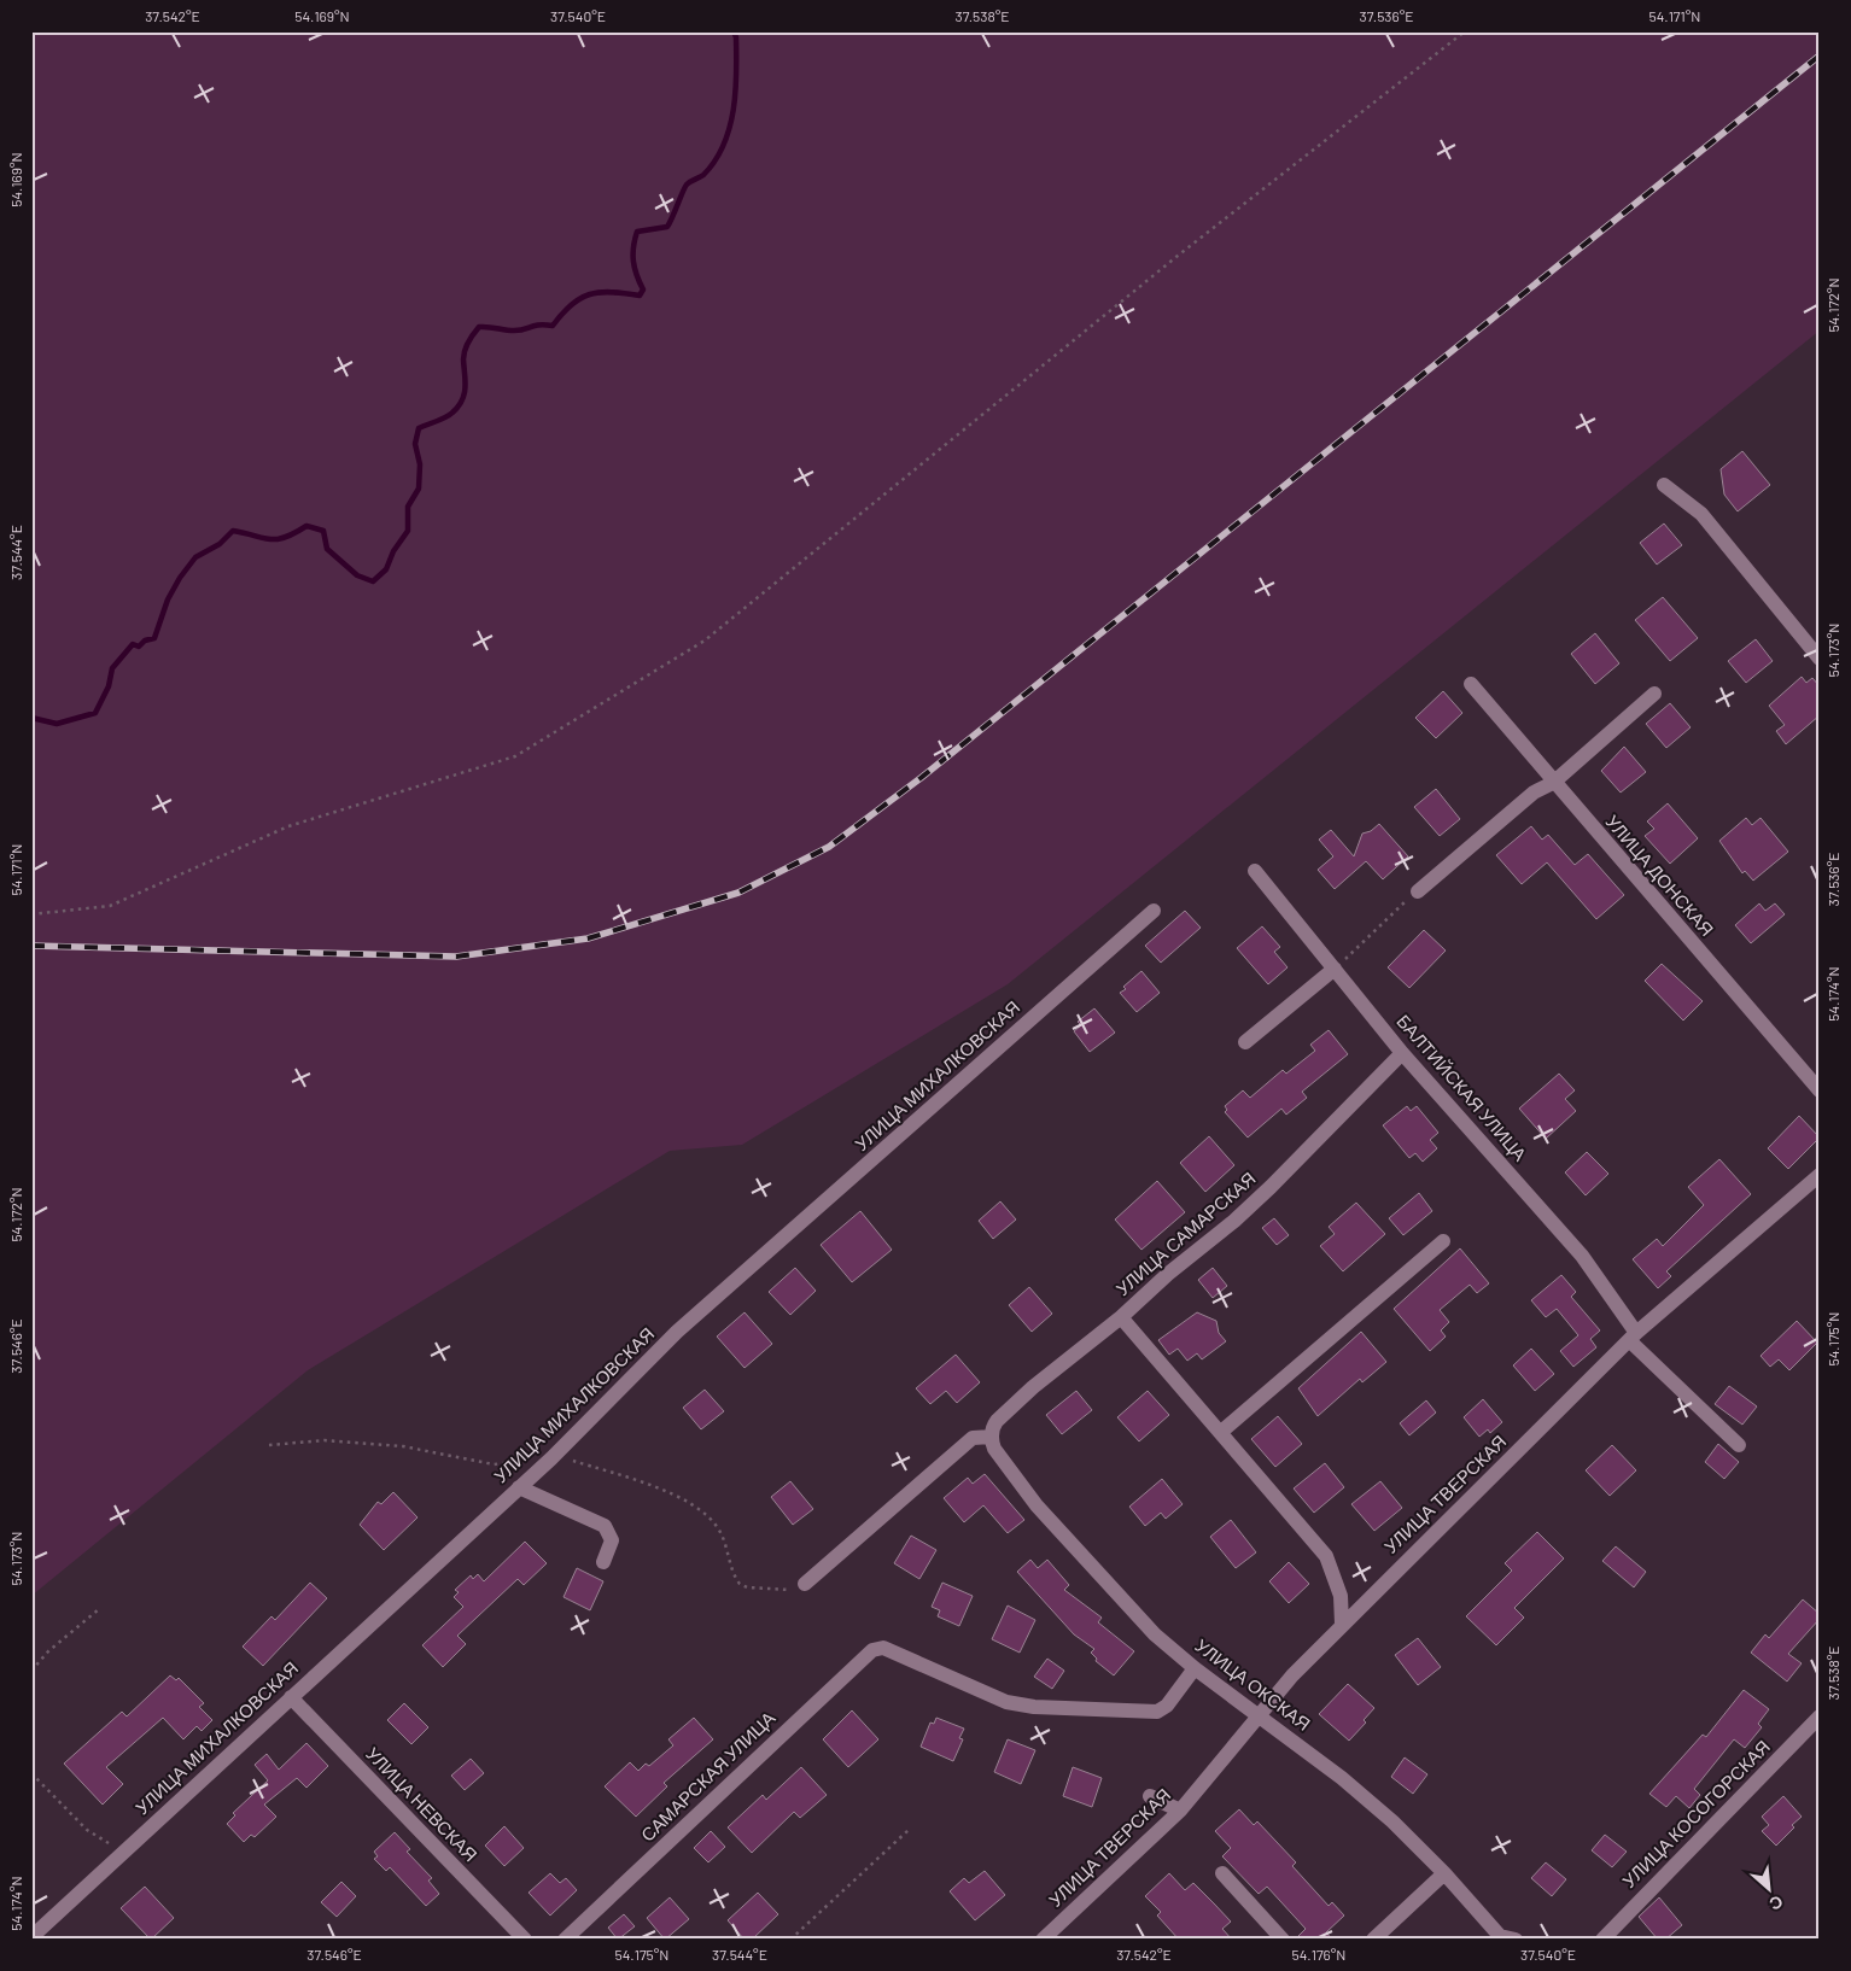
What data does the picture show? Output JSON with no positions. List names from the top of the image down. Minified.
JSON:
{"streets":{"street":["УЛИЦА ДОНСКАЯ","УЛИЦА МИХАЛКОВСКАЯ","БАЛТИЙСКАЯ УЛИЦА","УЛИЦА САМАРСКАЯ","УЛИЦА ТВЕРСКАЯ","УЛИЦА ОКСКАЯ","САМАРСКАЯ УЛИЦА","УЛИЦА НЕВСКАЯ","УЛИЦА КОСОГОРСКАЯ"]},"crossings":[["УЛИЦА МИХАЛКОВСКАЯ","УЛИЦА НЕВСКАЯ"],["БАЛТИЙСКАЯ УЛИЦА","УЛИЦА САМАРСКАЯ"],["БАЛТИЙСКАЯ УЛИЦА","УЛИЦА ТВЕРСКАЯ"],["УЛИЦА САМАРСКАЯ","УЛИЦА ОКСКАЯ"],["УЛИЦА ТВЕРСКАЯ","УЛИЦА ОКСКАЯ"],["УЛИЦА ОКСКАЯ","САМАРСКАЯ УЛИЦА"]],"north":"bottom right","coordinates":["37.542°E","54.169°N","37.540°E","37.538°E","37.536°E","54.171°N","54.172°N","37.544°E","54.173°N","54.174°N","54.175°N","37.546°E","54.176°N"]}
